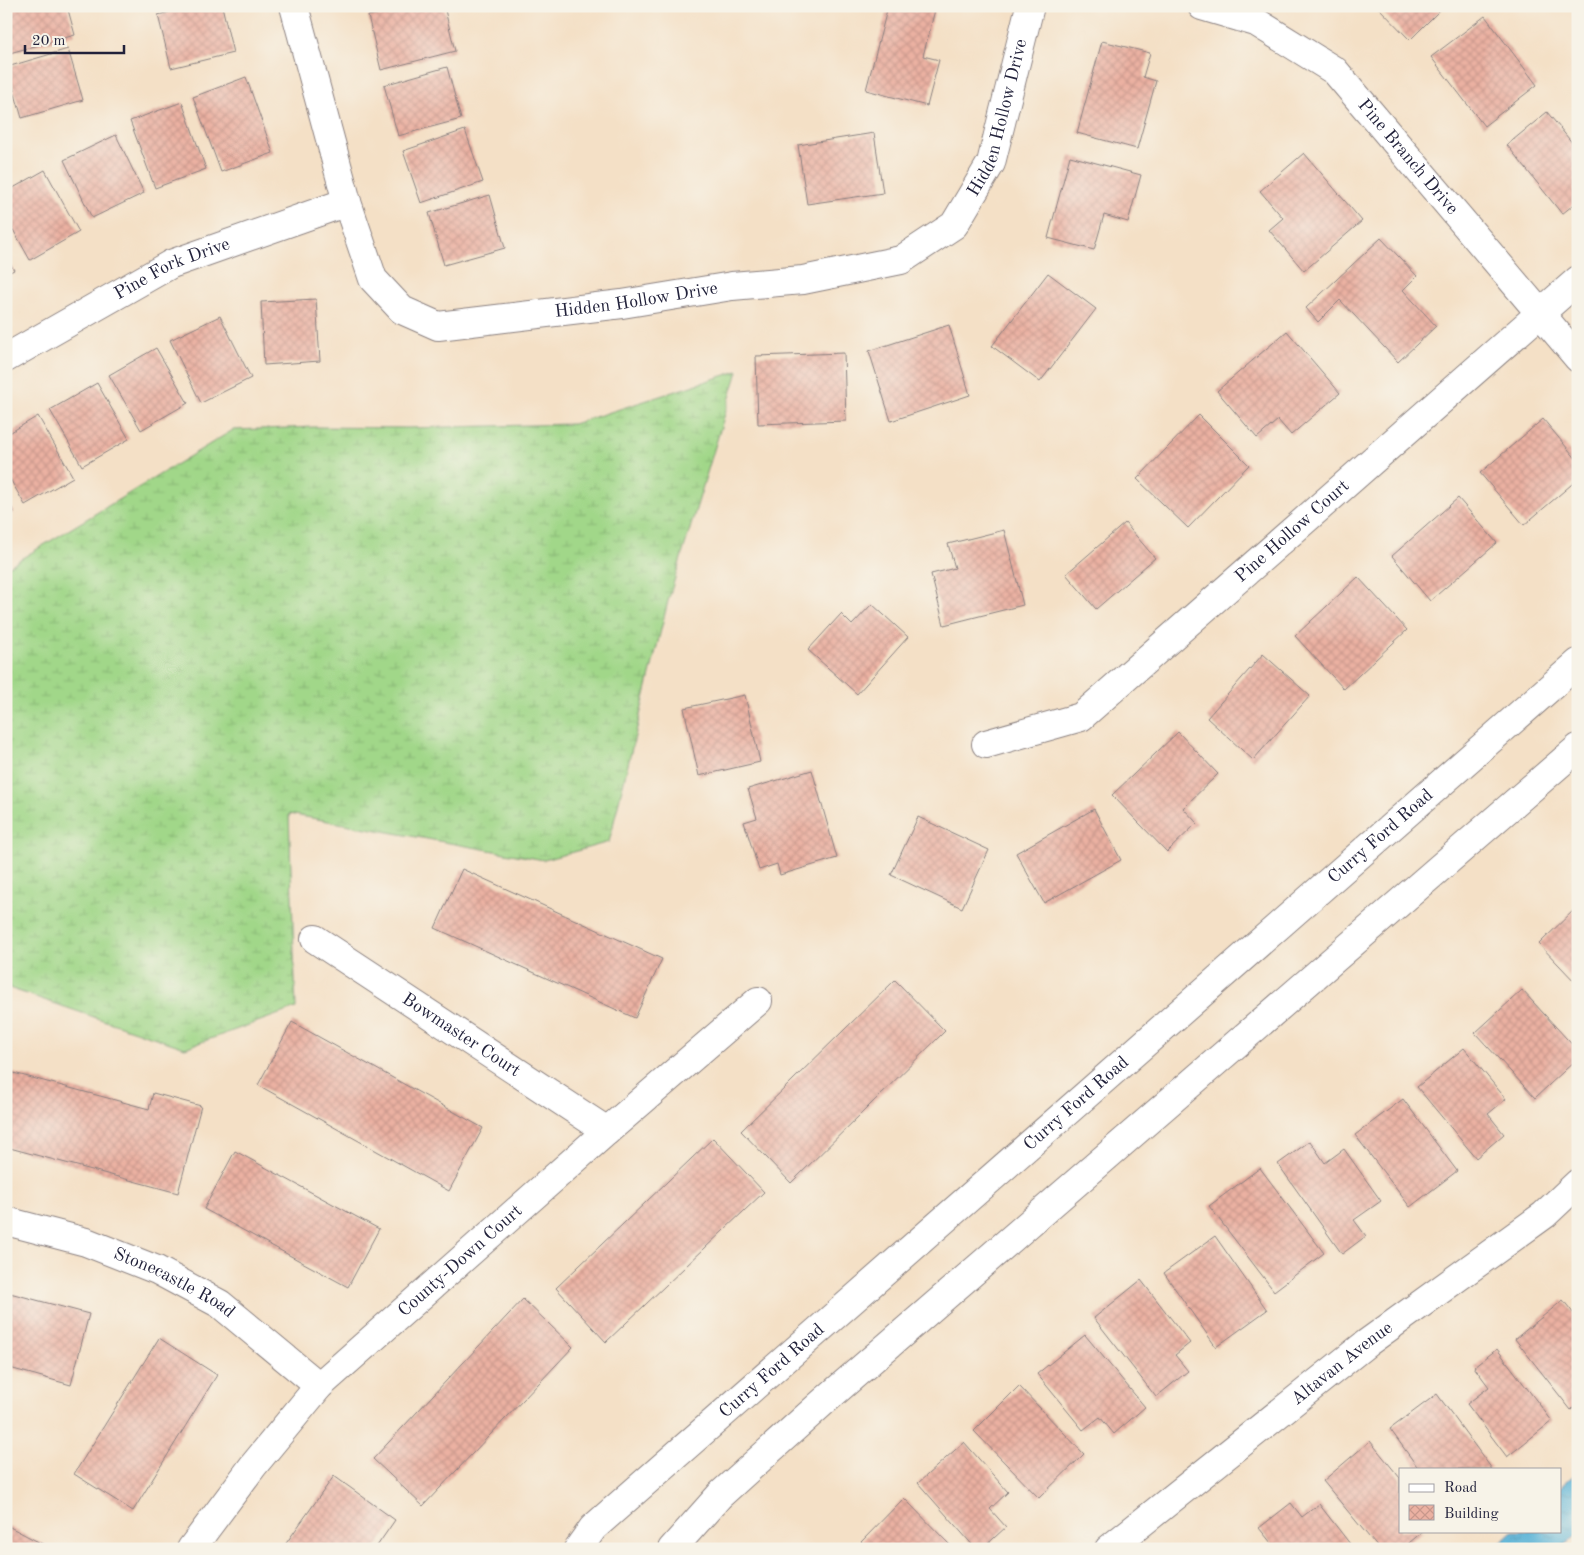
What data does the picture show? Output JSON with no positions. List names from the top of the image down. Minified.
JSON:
{"streets":{"street":["Hidden Hollow Drive","Pine Branch Drive","Pine Fork Drive","Pine Hollow Court","Curry Ford Road","Bowmaster Court","County-Down Court","Stonecastle Road","Altavan Avenue"]},"crossings":[["Hidden Hollow Drive","Pine Fork Drive"],["Pine Branch Drive","Pine Hollow Court"],["Bowmaster Court","County-Down Court"],["County-Down Court","Stonecastle Road"]],"legend":["Road","Building"],"scale_bar":"20 m"}
